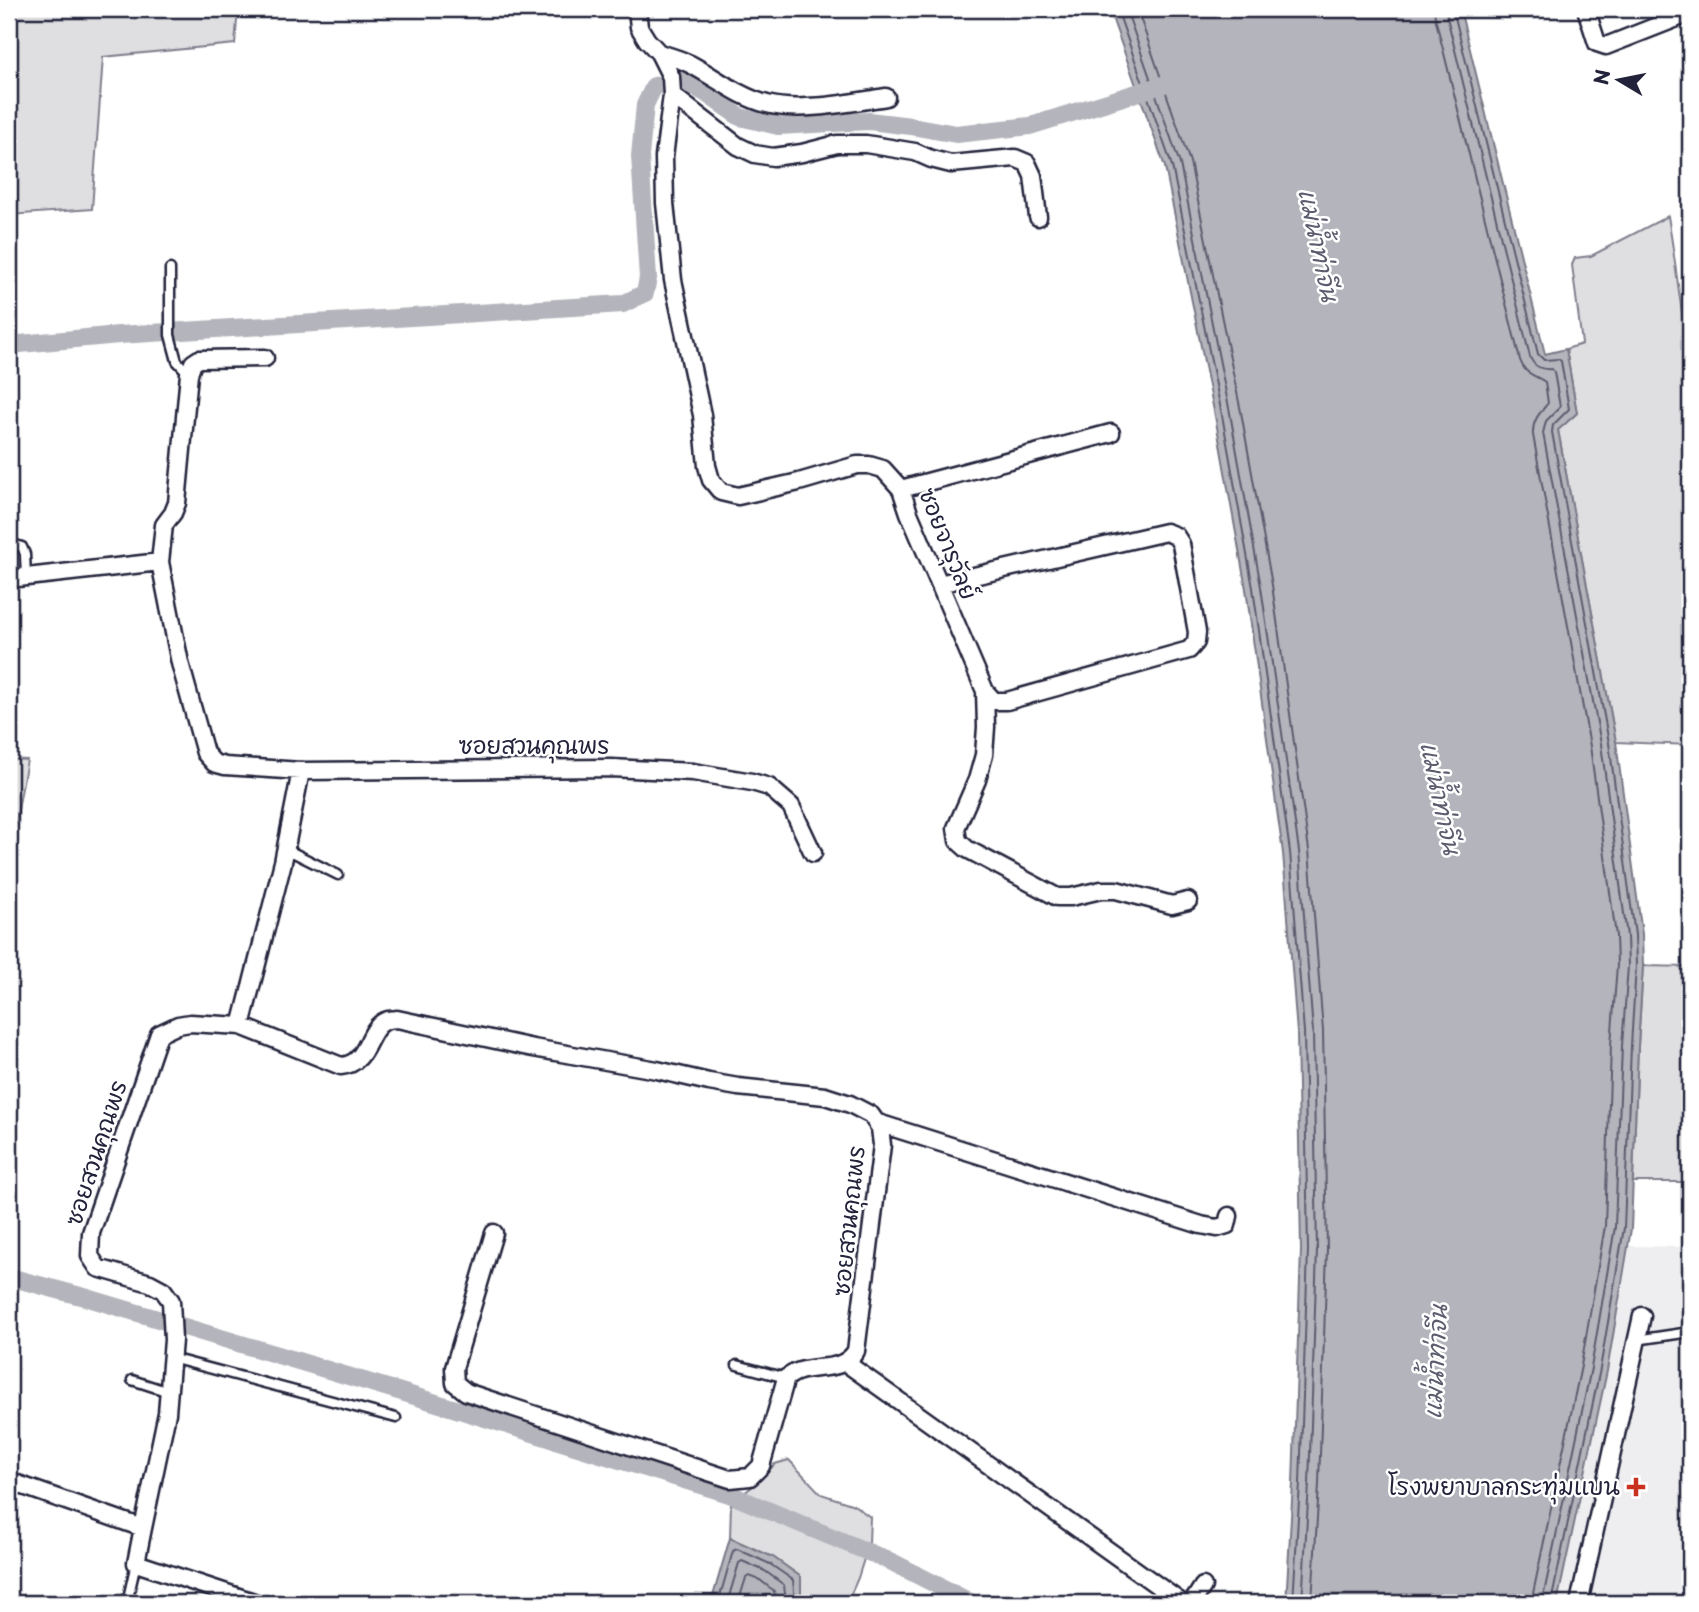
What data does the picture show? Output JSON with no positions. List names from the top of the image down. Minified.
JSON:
{"streets":{"street":["ซอยจารุวัลย์","ซอยสวนคุณพร"]},"water":["แม่น้ำท่าจีน"],"places":{"health":["โรงพยาบาลกระทุ่มแบน"]},"north":"left"}
